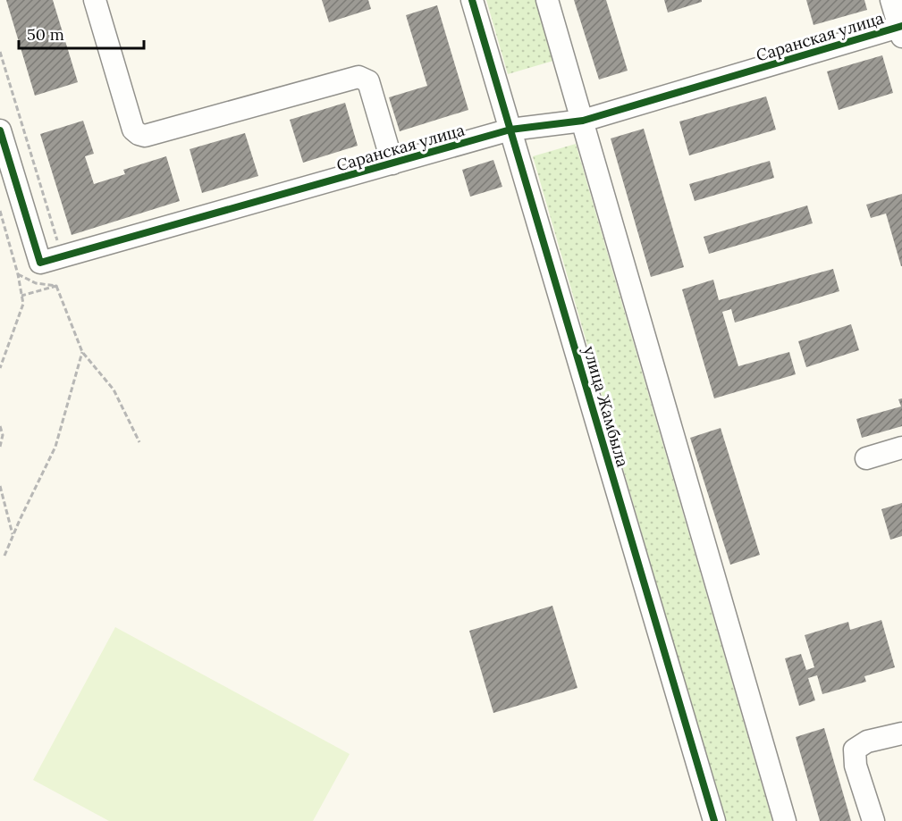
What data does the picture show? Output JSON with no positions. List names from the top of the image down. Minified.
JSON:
{"streets":{"street":["Саранская улица","улица Жамбыла"]},"crossings":[["Саранская улица","улица Жамбыла"]],"scale_bar":"50 m"}
